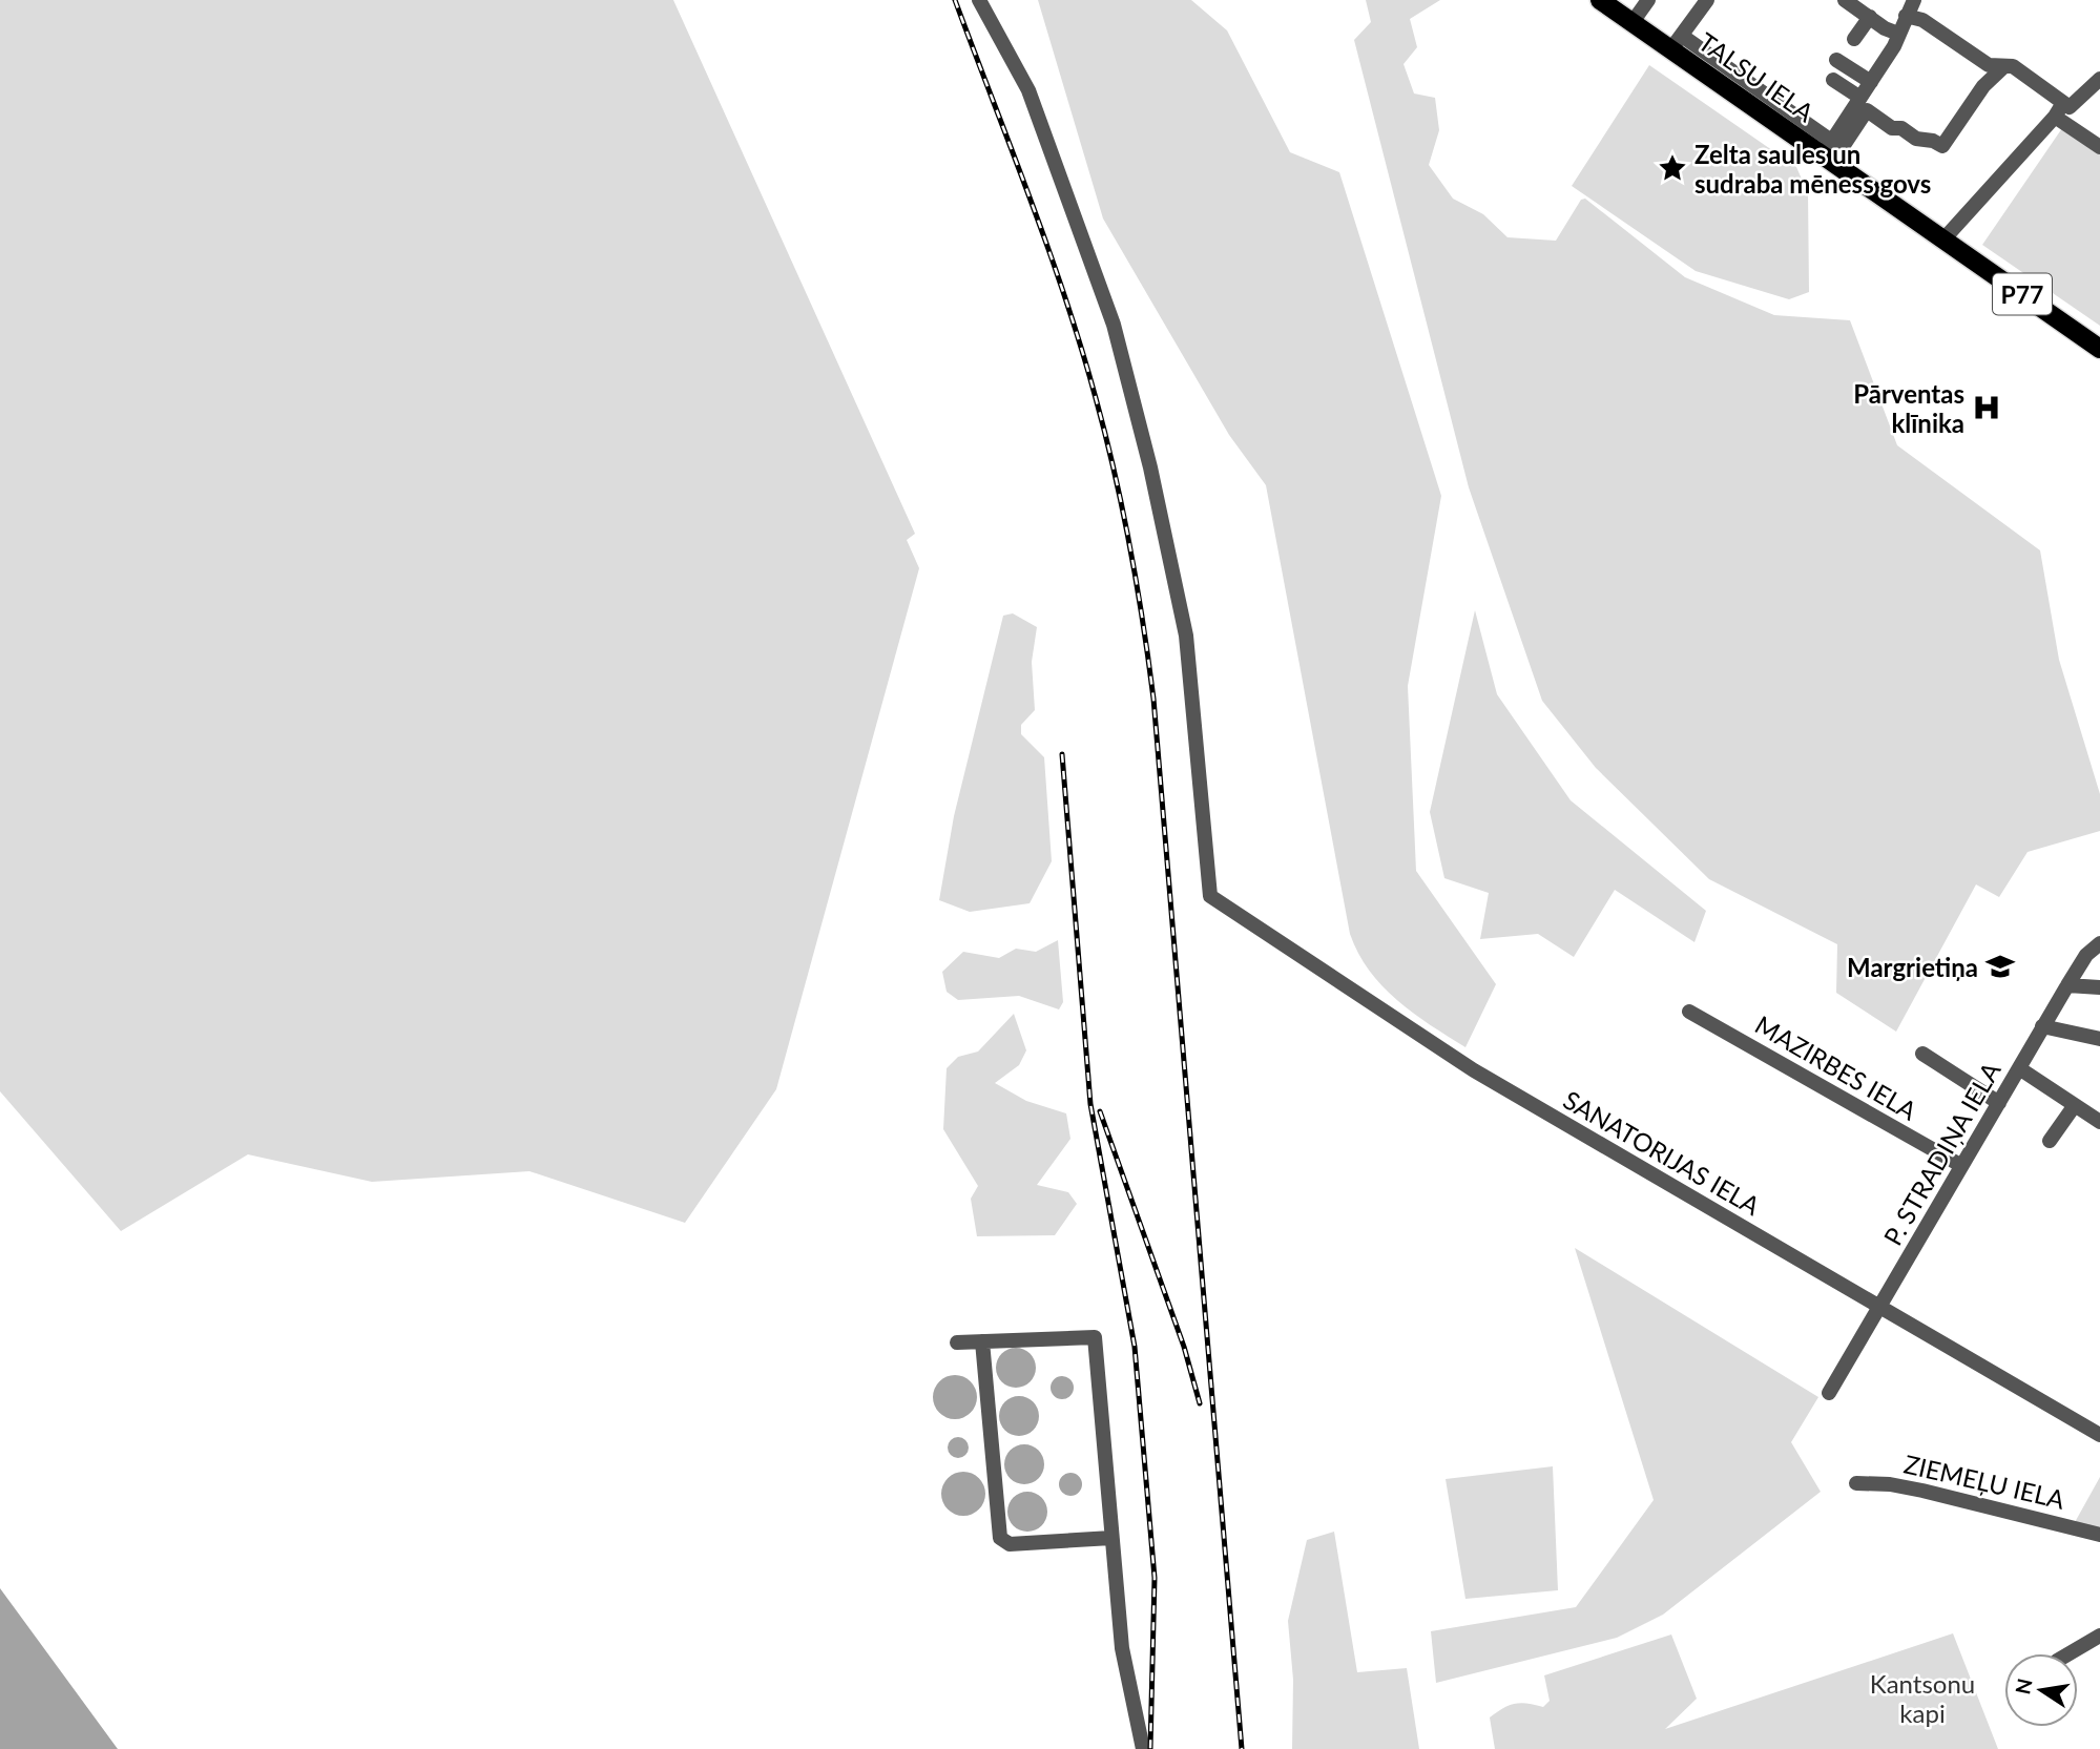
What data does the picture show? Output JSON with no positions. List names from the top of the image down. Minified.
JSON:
{"streets":{"main road":["TALSU IELA","P77"],"street":["MAZIRBES IELA","SANATORIJAS IELA","P. STRADIŅA IELA","ZIEMEĻU IELA"]},"crossings":[["MAZIRBES IELA","P. STRADIŅA IELA"],["SANATORIJAS IELA","P. STRADIŅA IELA"]],"parks":["Kantsonu kapi"],"places":{"place":["Zelta saules un sudraba mēness govs"],"hospital":["Pārventas klīnika"],"school or university":["Margrietiņa"]},"north":"left"}
